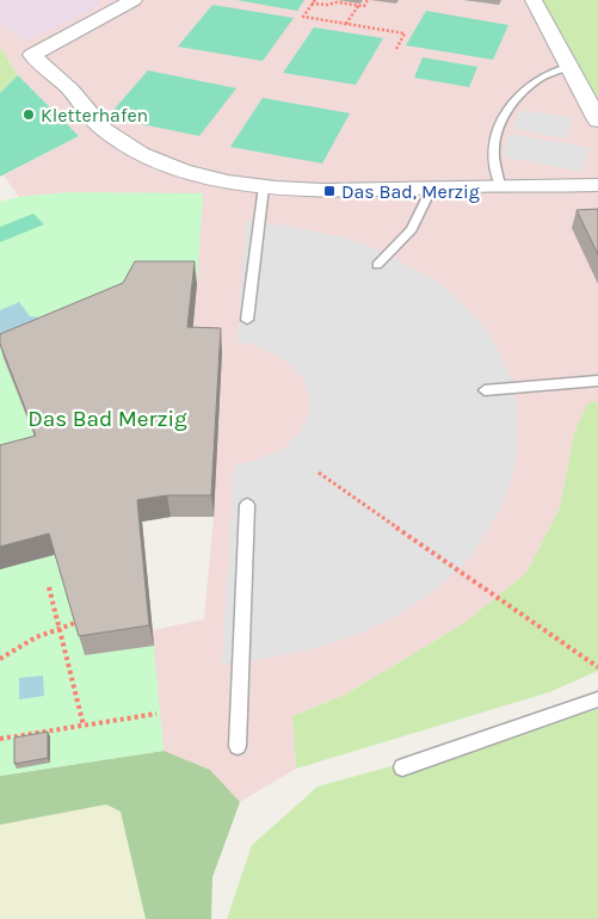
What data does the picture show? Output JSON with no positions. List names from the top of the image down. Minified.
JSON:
{"parks":["Das Bad Merzig"],"places":{"other":["Kletterhafen"],"transit":["Das Bad, Merzig"]}}
